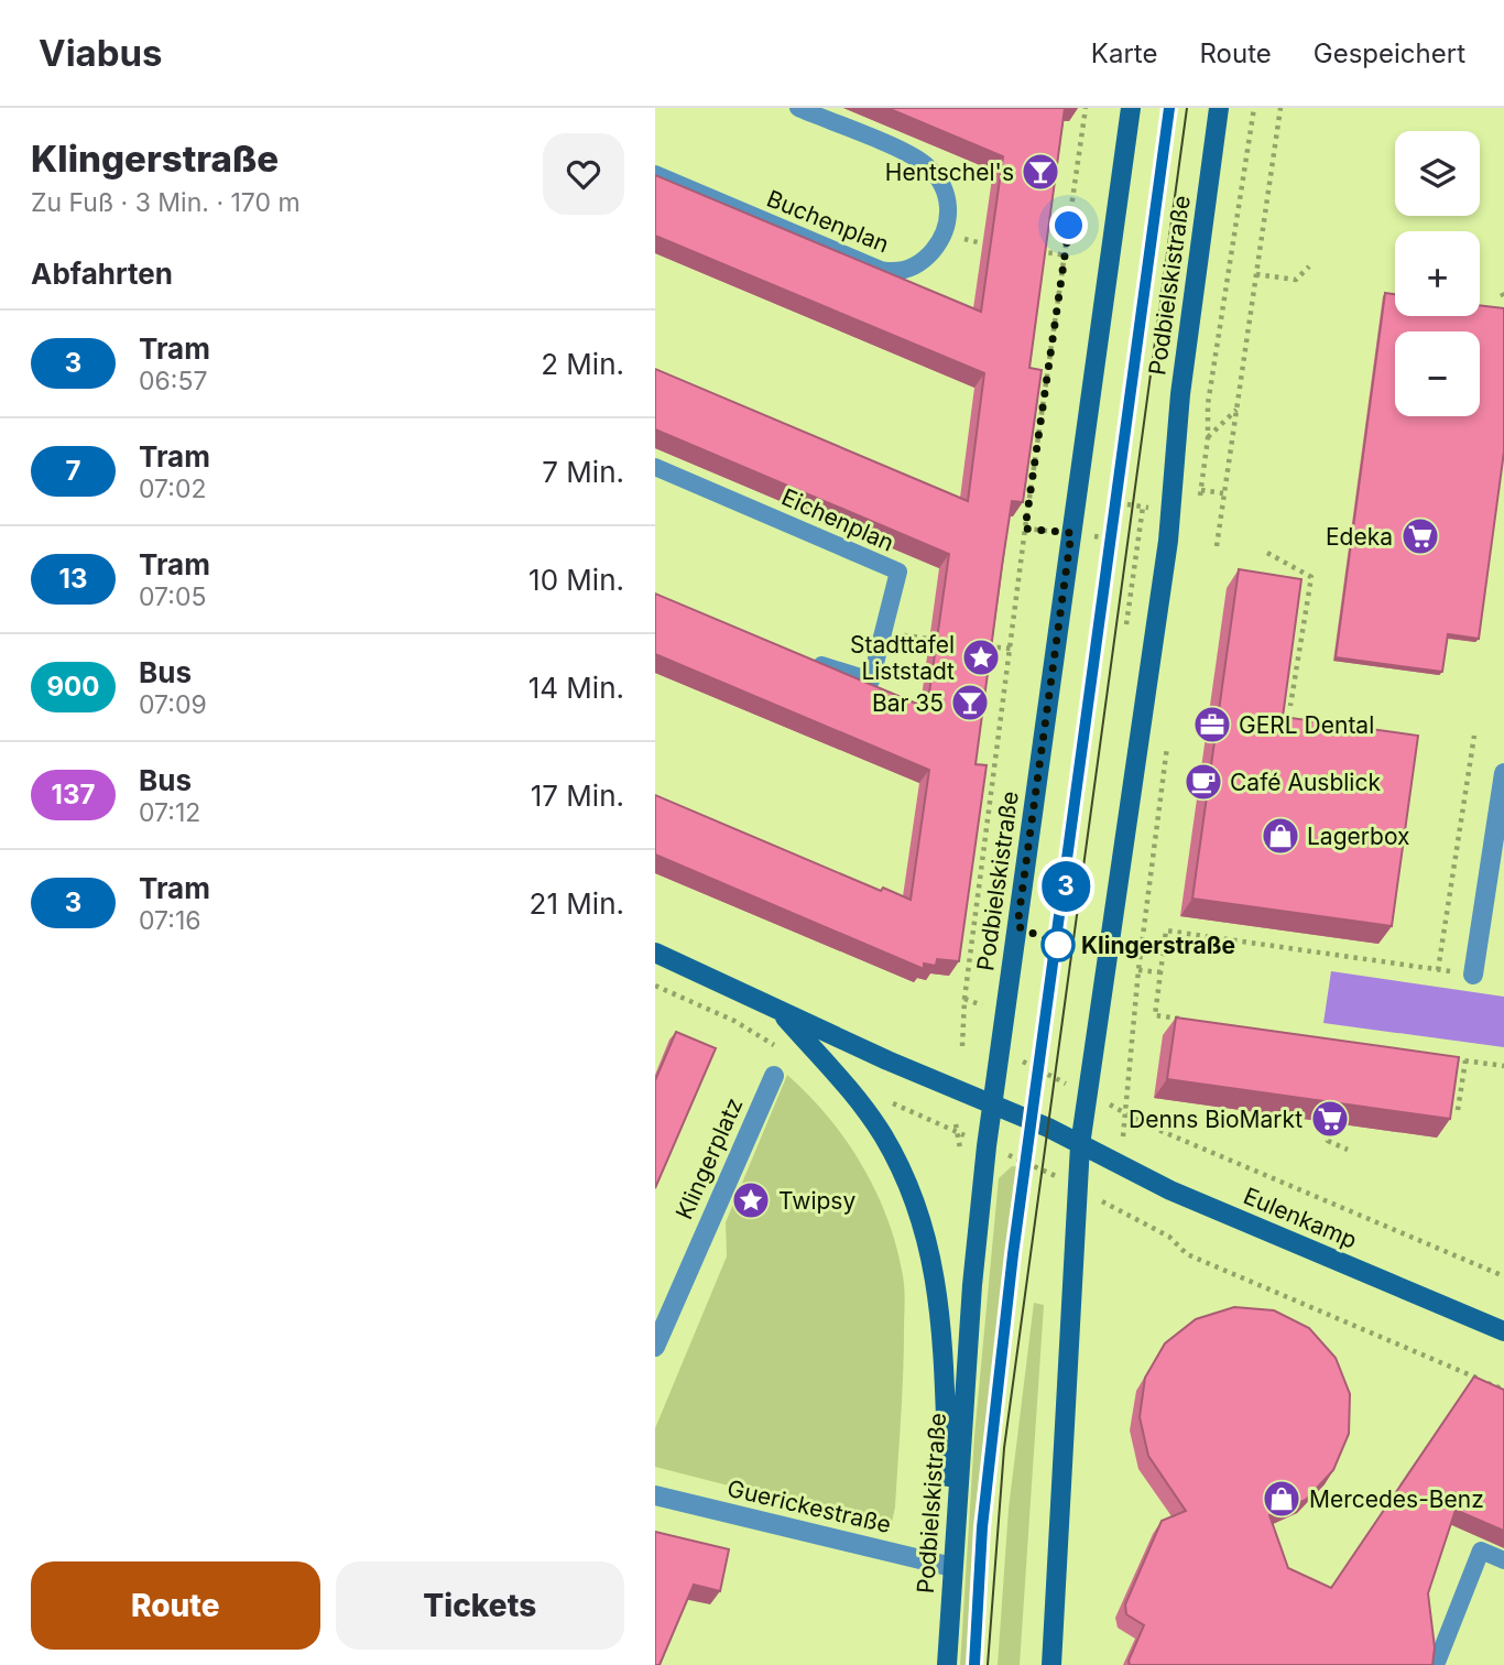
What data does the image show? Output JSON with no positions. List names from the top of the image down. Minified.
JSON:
{"streets":{"main road":["Podbielskistraße","Eulenkamp"],"street":["Klingerplatz","Guerickestraße"],"lane":["Buchenplan","Eichenplan"]},"crossings":[["Podbielskistraße","Eulenkamp"],["Podbielskistraße","Guerickestraße"]],"places":{"bar":["Hentschel's","Bar 35"],"supermarket":["Edeka","Denns BioMarkt"],"place":["Stadttafel Liststadt","Twipsy"],"office":["GERL Dental"],"cafe":["Café Ausblick"],"shop":["Lagerbox","Mercedes-Benz"],"other":["Klingerstraße"]},"lines":["tram line 3"],"page":{"header":"Viabus","nav":["Karte","Route","Gespeichert"],"heading":[["Klingerstraße","Zu Fuß · 3 Min. · 170 m"],"Abfahrten"],"on_map":"3","map_buttons":["+","−"],"list":[{"mark":"3","name":"Tram","note":"06:57","value":"2 Min."},{"mark":"7","name":"Tram","note":"07:02","value":"7 Min."},{"mark":"13","name":"Tram","note":"07:05","value":"10 Min."},{"mark":"900","name":"Bus","note":"07:09","value":"14 Min."},{"mark":"137","name":"Bus","note":"07:12","value":"17 Min."},{"mark":"3","name":"Tram","note":"07:16","value":"21 Min."}],"buttons":["Route","Tickets"]}}
